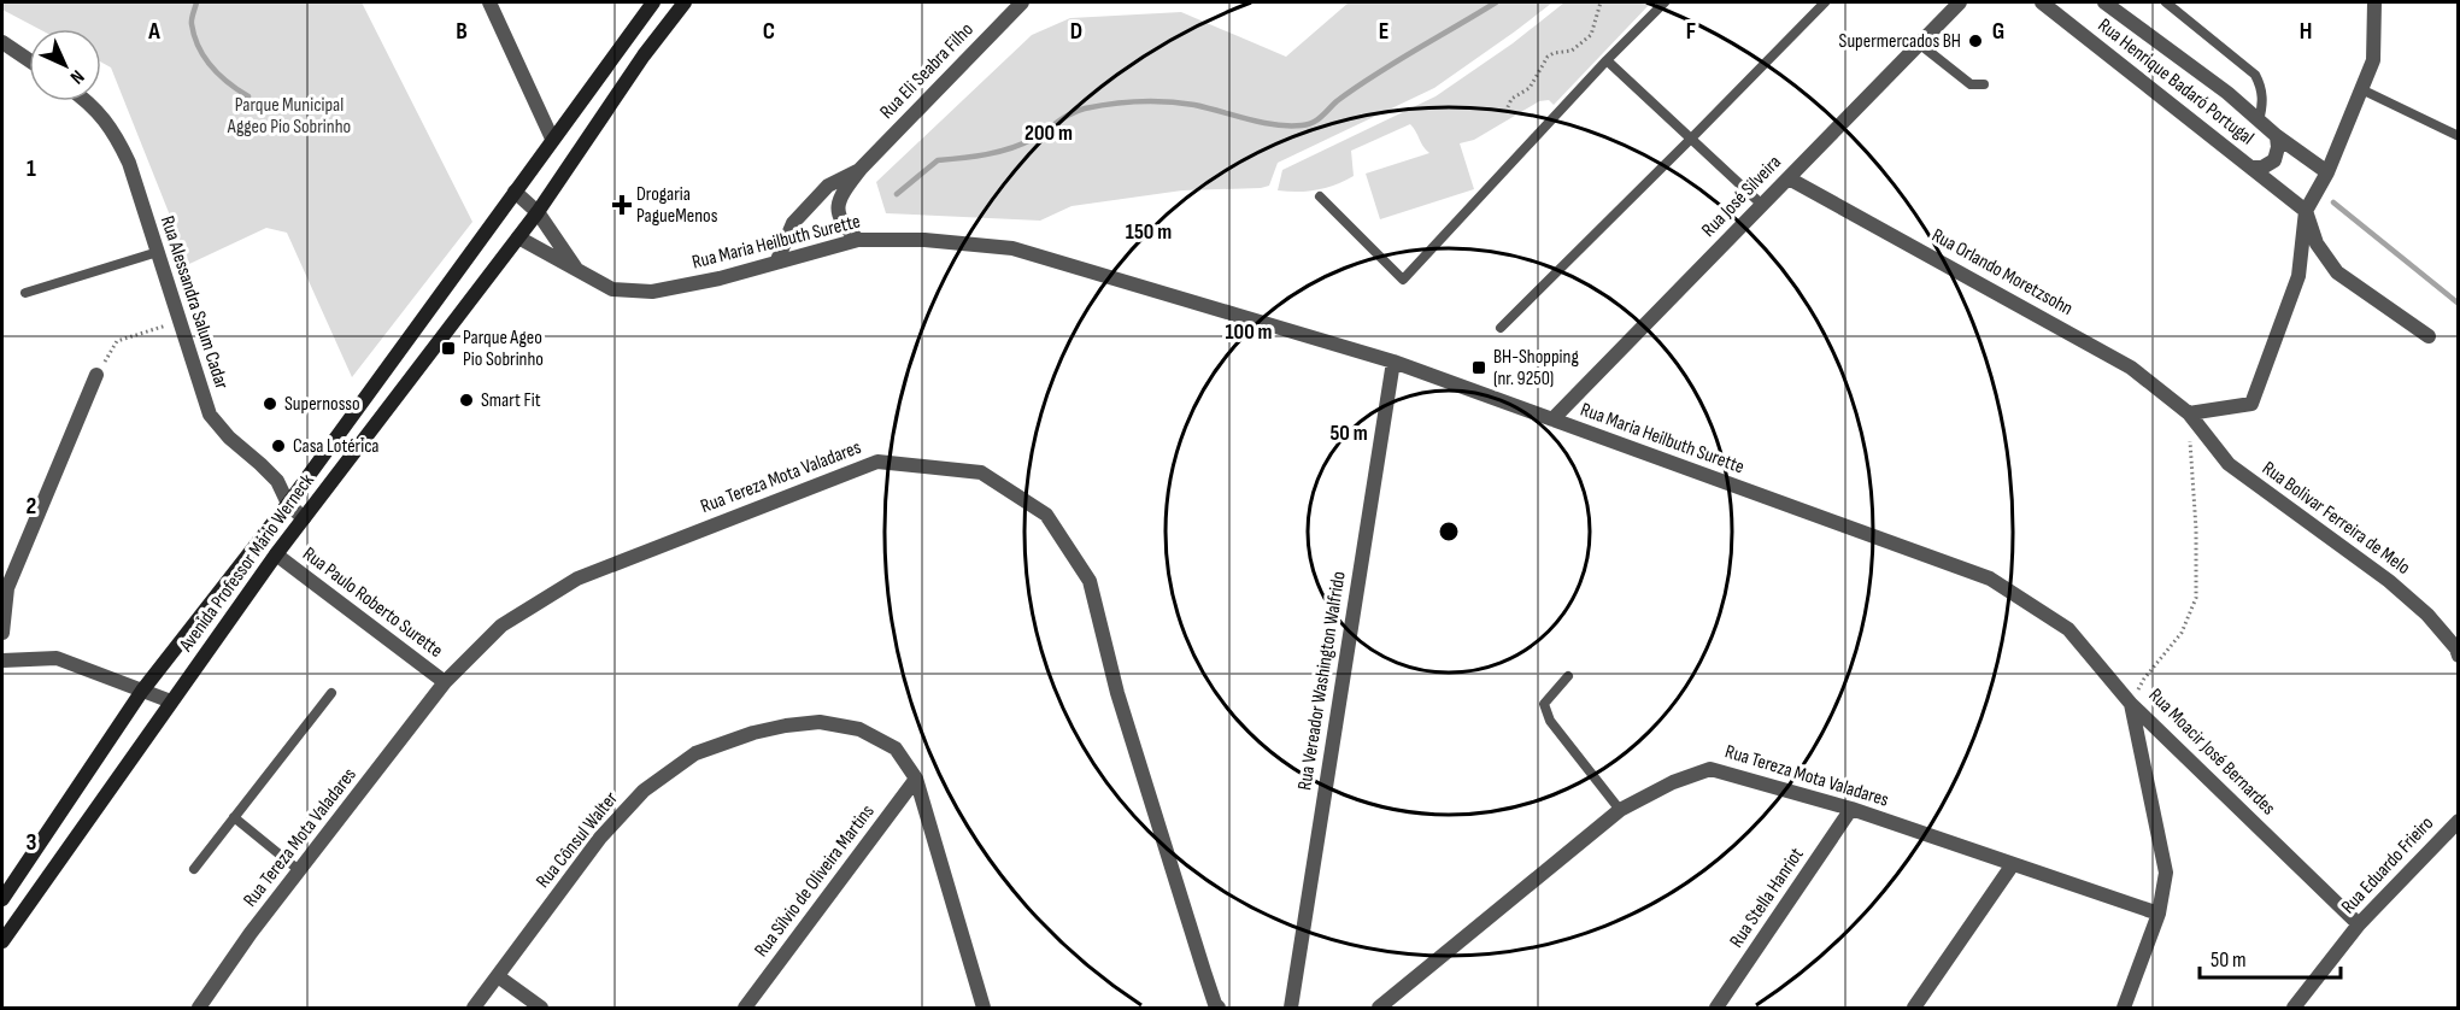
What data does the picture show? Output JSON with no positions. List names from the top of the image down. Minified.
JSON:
{"streets":{"main road":["Avenida Professor Mário Werneck"],"street":["Rua Eli Seabra Filho","Rua Henrique Badaró Portugal","Rua José Silveira","Rua Maria Heilbuth Surette","Rua Orlando Moretzsohn","Rua Alessandra Salum Cadar","Rua Tereza Mota Valadares","Rua Bolivar Ferreira de Melo","Rua Paulo Roberto Surette","Rua Vereador Washington Walfrido","Rua Moacir José Bernardes","Rua Cônsul Walter","Rua Eduardo Frieiro","Rua Sílvio de Oliveira Martins","Rua Stella Hanriot"]},"crossings":[["Rua Eli Seabra Filho","Rua Maria Heilbuth Surette"],["Rua José Silveira","Rua Maria Heilbuth Surette"],["Rua José Silveira","Rua Orlando Moretzsohn"],["Rua Maria Heilbuth Surette","Rua Tereza Mota Valadares"],["Rua Maria Heilbuth Surette","Avenida Professor Mário Werneck"],["Rua Maria Heilbuth Surette","Rua Vereador Washington Walfrido"],["Rua Maria Heilbuth Surette","Rua Moacir José Bernardes"],["Rua Orlando Moretzsohn","Rua Bolivar Ferreira de Melo"],["Rua Orlando Moretzsohn","Rua Moacir José Bernardes"],["Rua Alessandra Salum Cadar","Avenida Professor Mário Werneck"],["Rua Tereza Mota Valadares","Rua Paulo Roberto Surette"],["Rua Tereza Mota Valadares","Rua Stella Hanriot"],["Rua Bolivar Ferreira de Melo","Rua Moacir José Bernardes"],["Avenida Professor Mário Werneck","Rua Paulo Roberto Surette"],["Rua Moacir José Bernardes","Rua Eduardo Frieiro"],["Rua Cônsul Walter","Rua Sílvio de Oliveira Martins"]],"parks":["Parque Municipal Aggeo Pio Sobrinho"],"places":{"other":["Supermercados BH","Smart Fit","Supernosso","Casa Lotérica"],"health":["Drogaria PagueMenos"],"transit":["Parque Ageo Pio Sobrinho","BH-Shopping (nr. 9250)"]},"scale_bar":"50 m","north":"bottom right","grid":{"columns":["A","B","C","D","E","F","G","H"],"rows":["1","2","3"]},"rings":["200 m","150 m","100 m","50 m"]}
